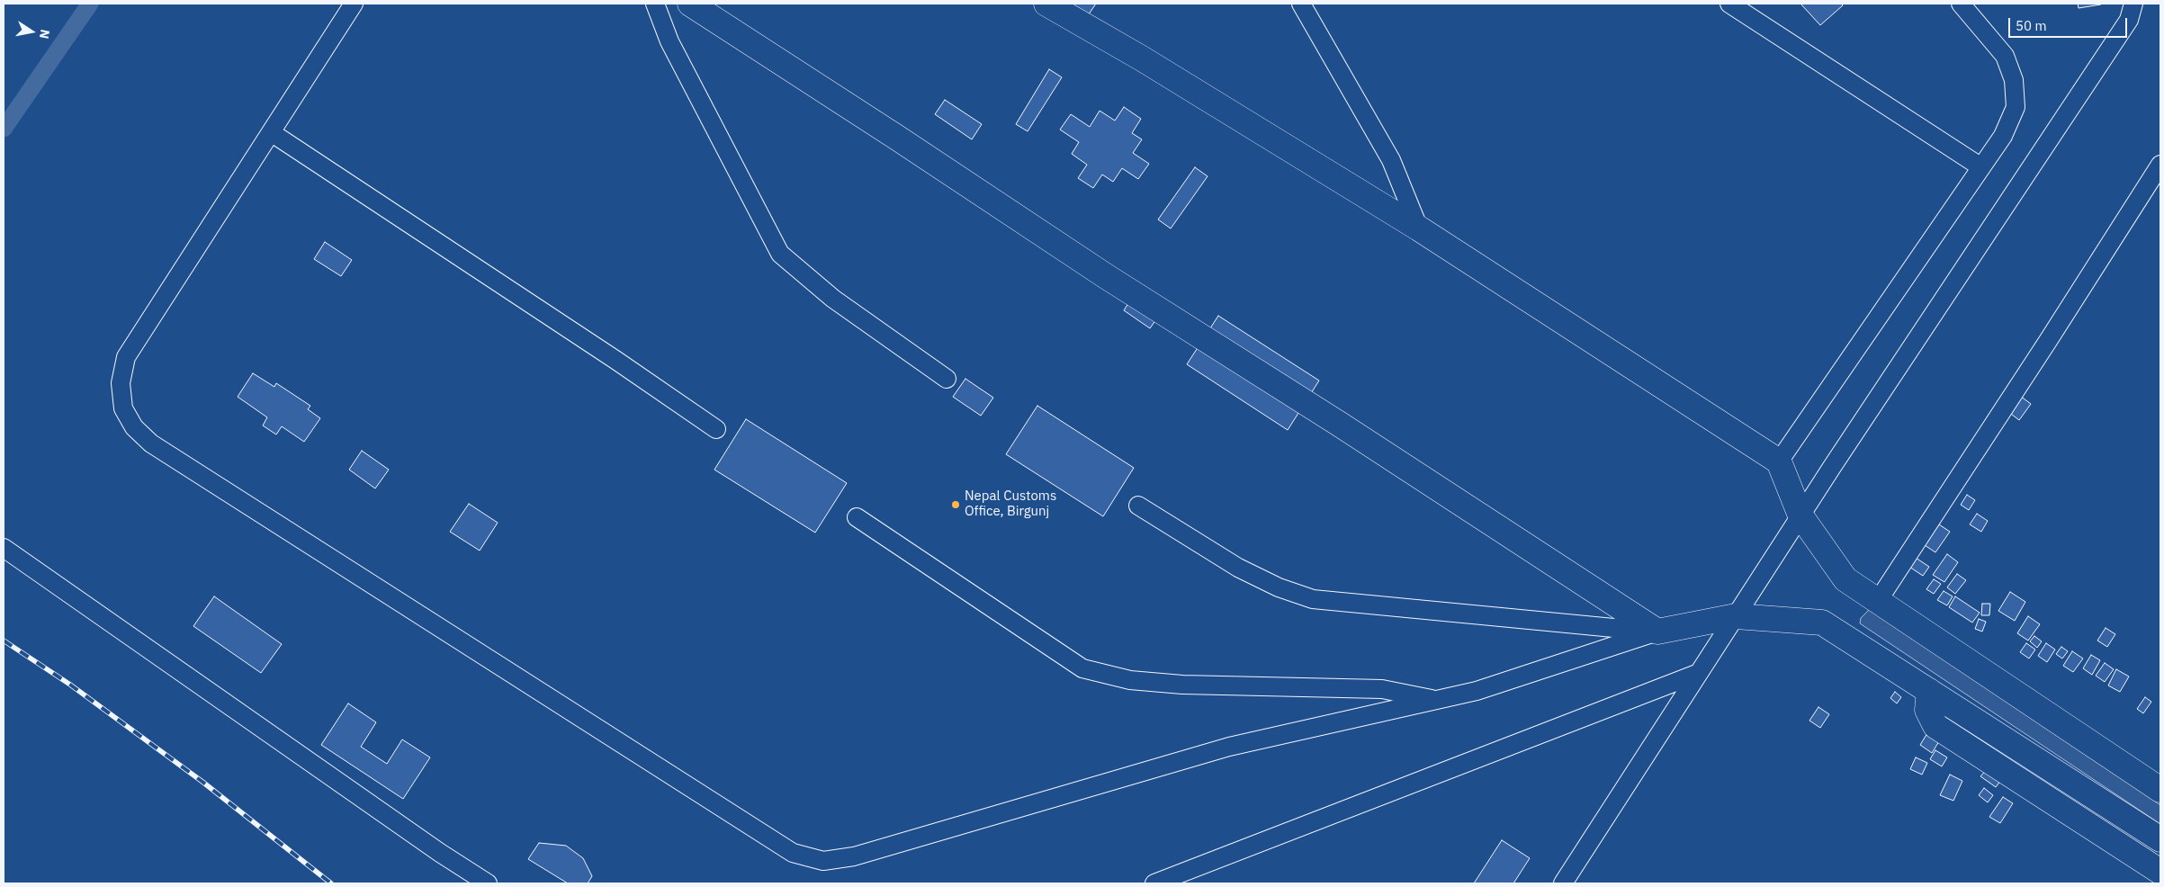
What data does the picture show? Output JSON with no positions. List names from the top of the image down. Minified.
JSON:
{"places":["Nepal Customs Office, Birgunj"],"scale_bar":"50 m","north":"right"}
